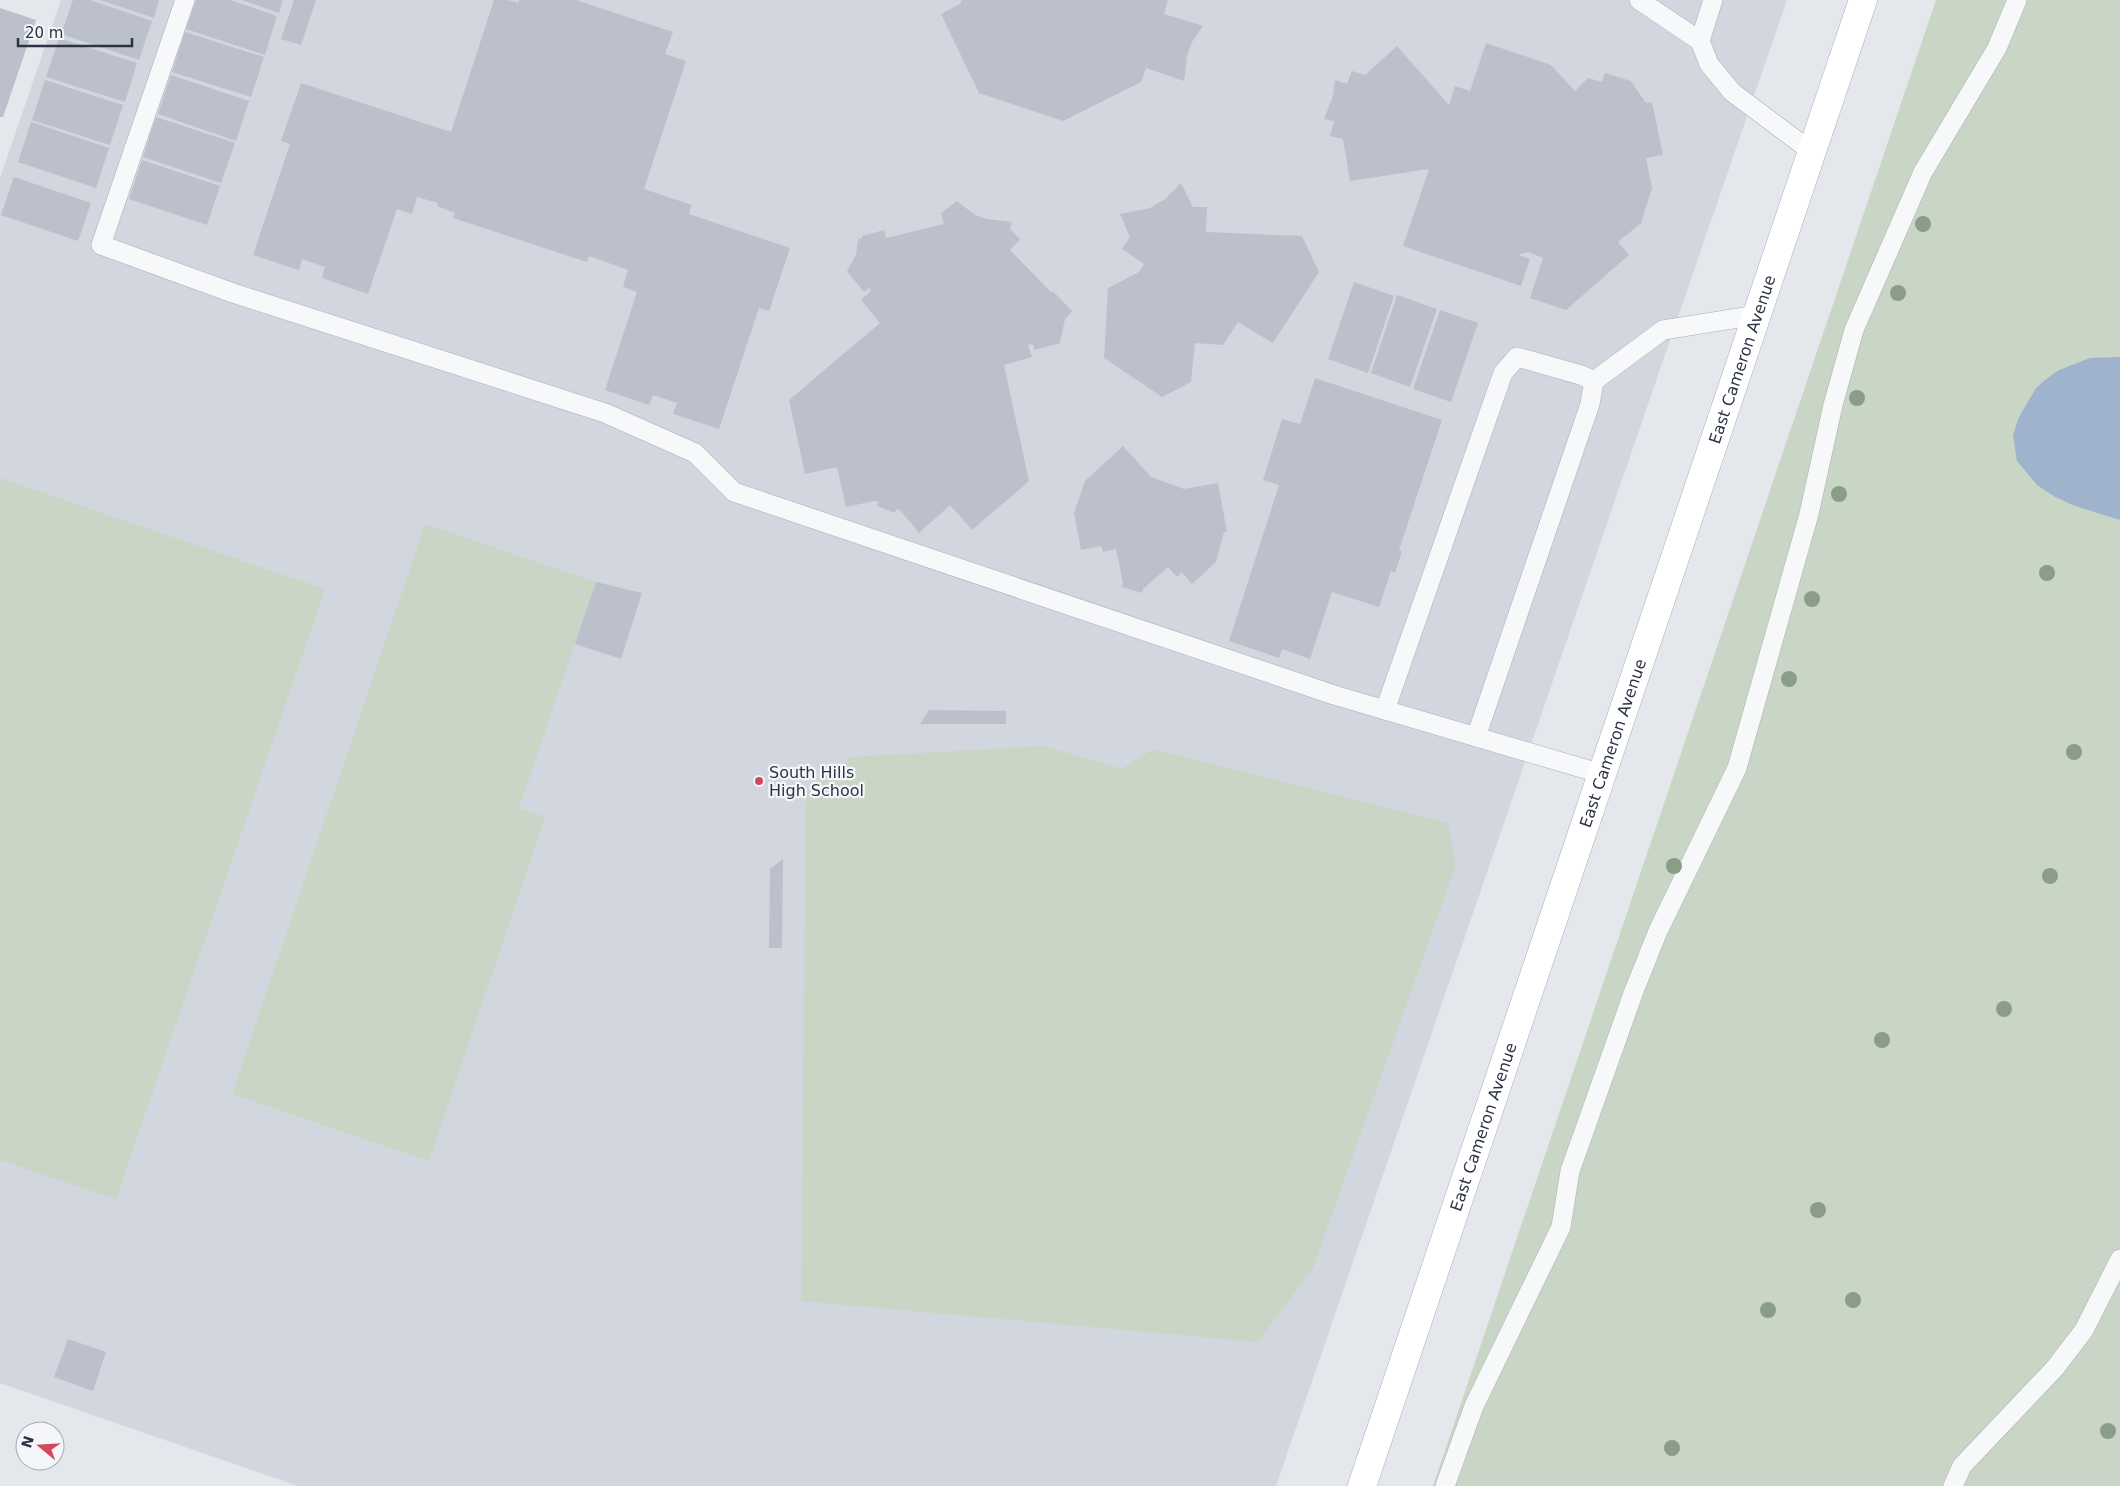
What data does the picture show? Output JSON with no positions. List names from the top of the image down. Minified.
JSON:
{"streets":{"main road":["East Cameron Avenue"]},"places":["South Hills High School"],"scale_bar":"20 m","north":"left"}
